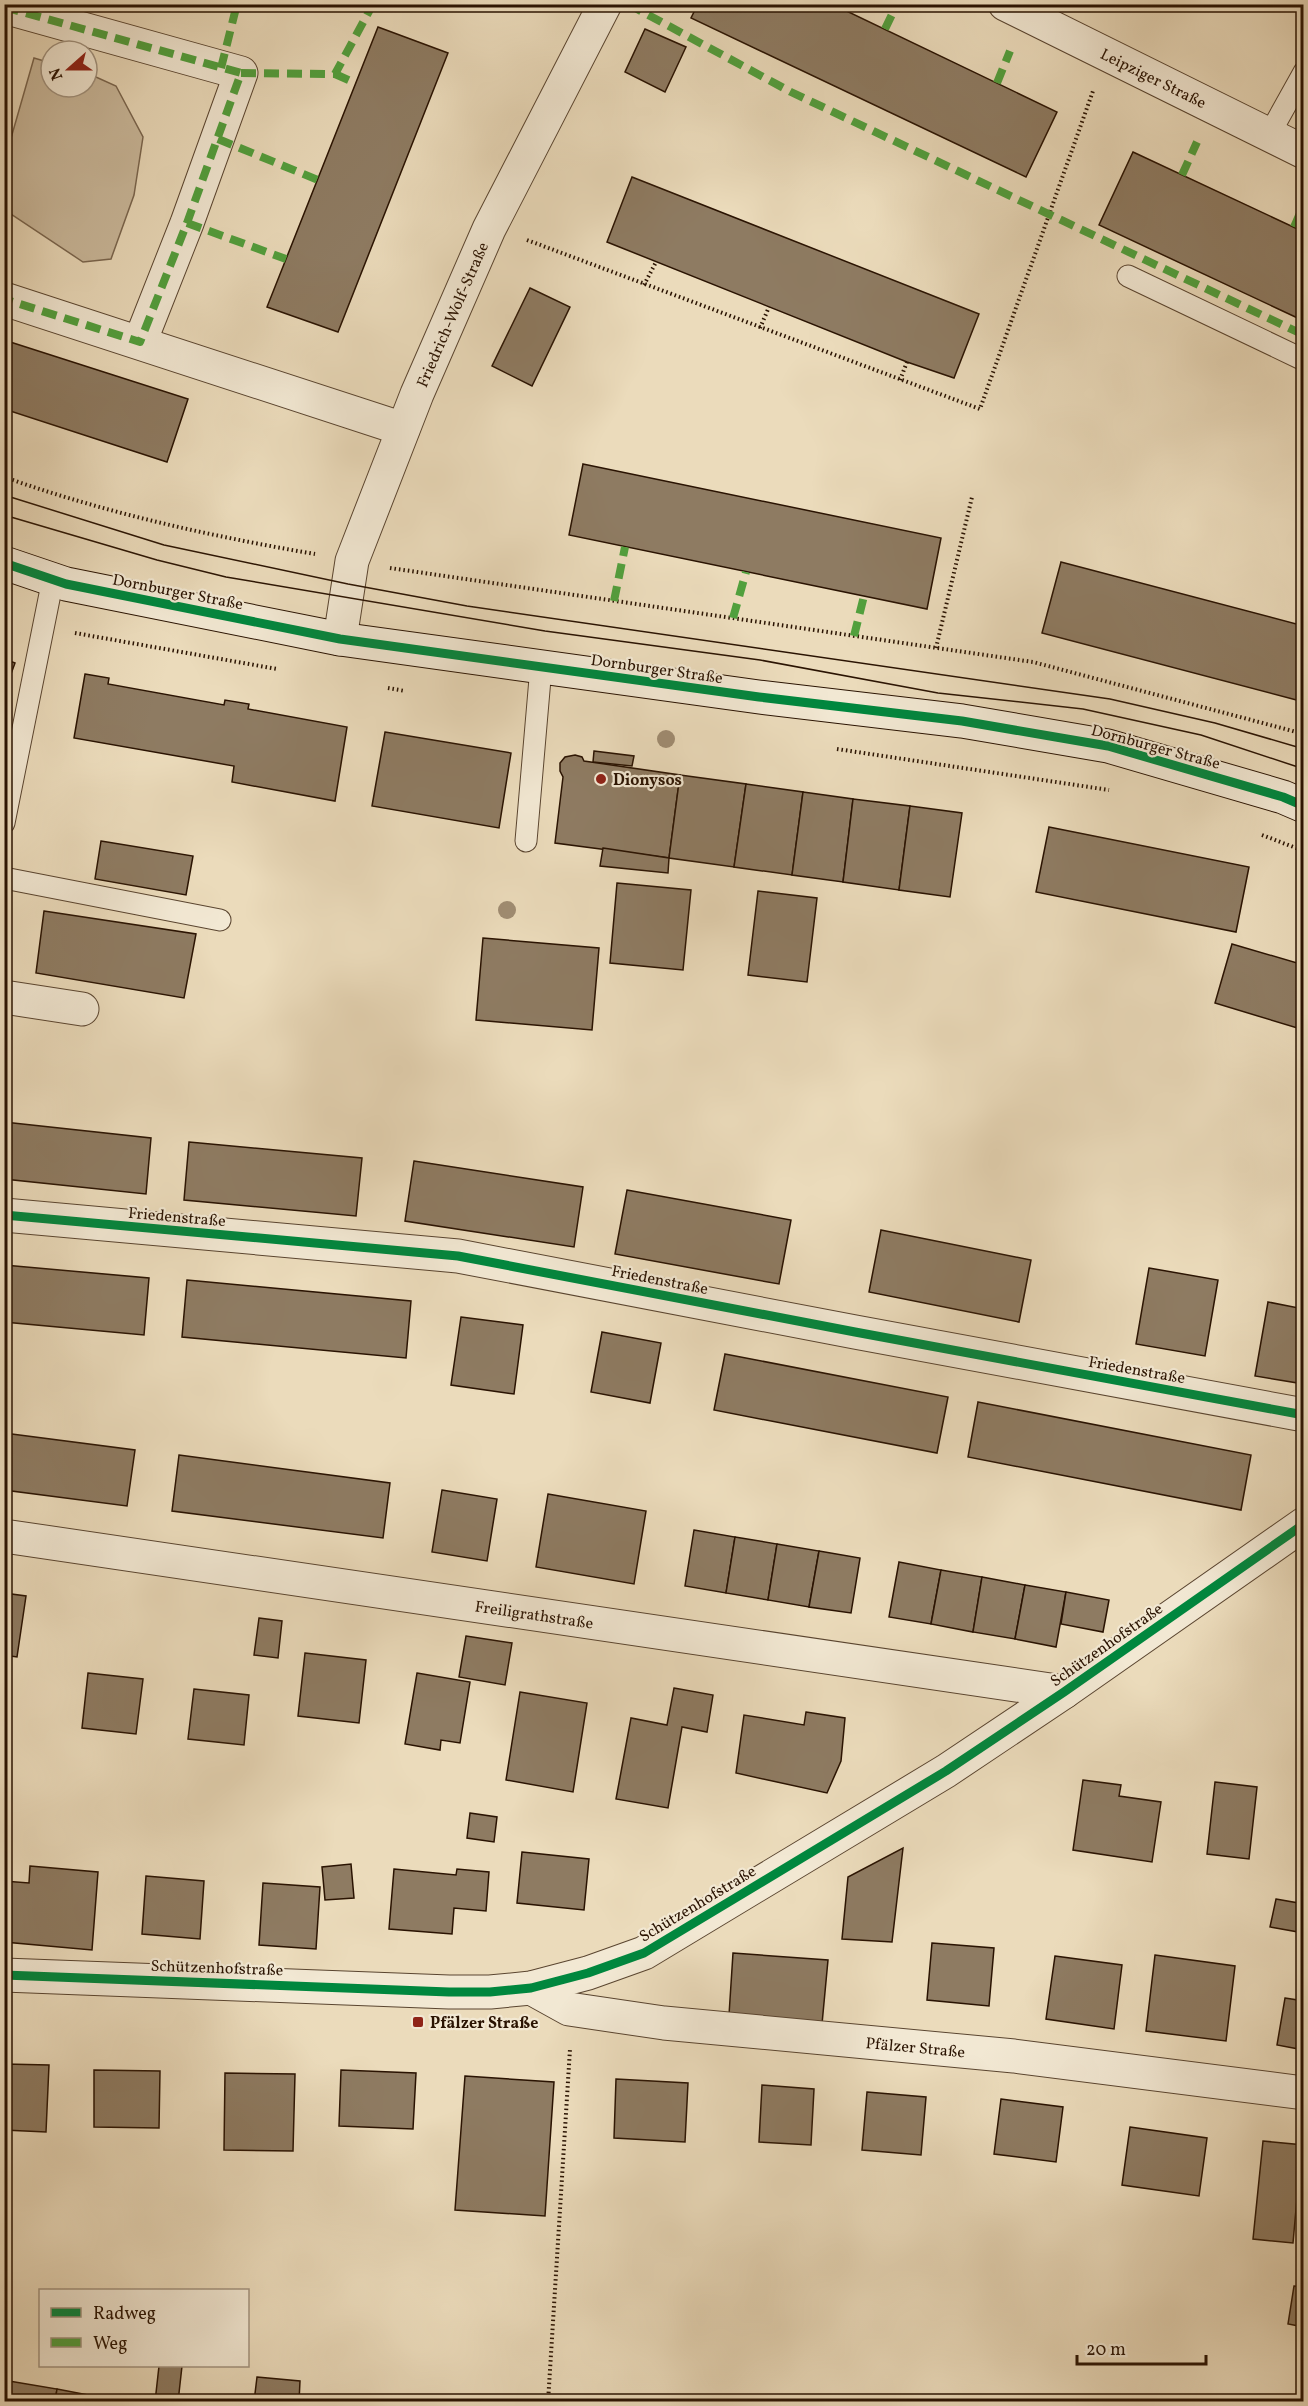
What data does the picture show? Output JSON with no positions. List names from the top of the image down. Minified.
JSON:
{"streets":{"street":["Leipziger Straße","Friedrich-Wolf-Straße","Dornburger Straße","Friedenstraße","Freiligrathstraße","Schützenhofstraße","Pfälzer Straße"]},"crossings":[["Friedrich-Wolf-Straße","Dornburger Straße"],["Freiligrathstraße","Schützenhofstraße"],["Schützenhofstraße","Pfälzer Straße"]],"places":{"other":["Dionysos"],"transit":["Pfälzer Straße"]},"legend":["Radweg","Weg"],"scale_bar":"20 m","north":"left"}
